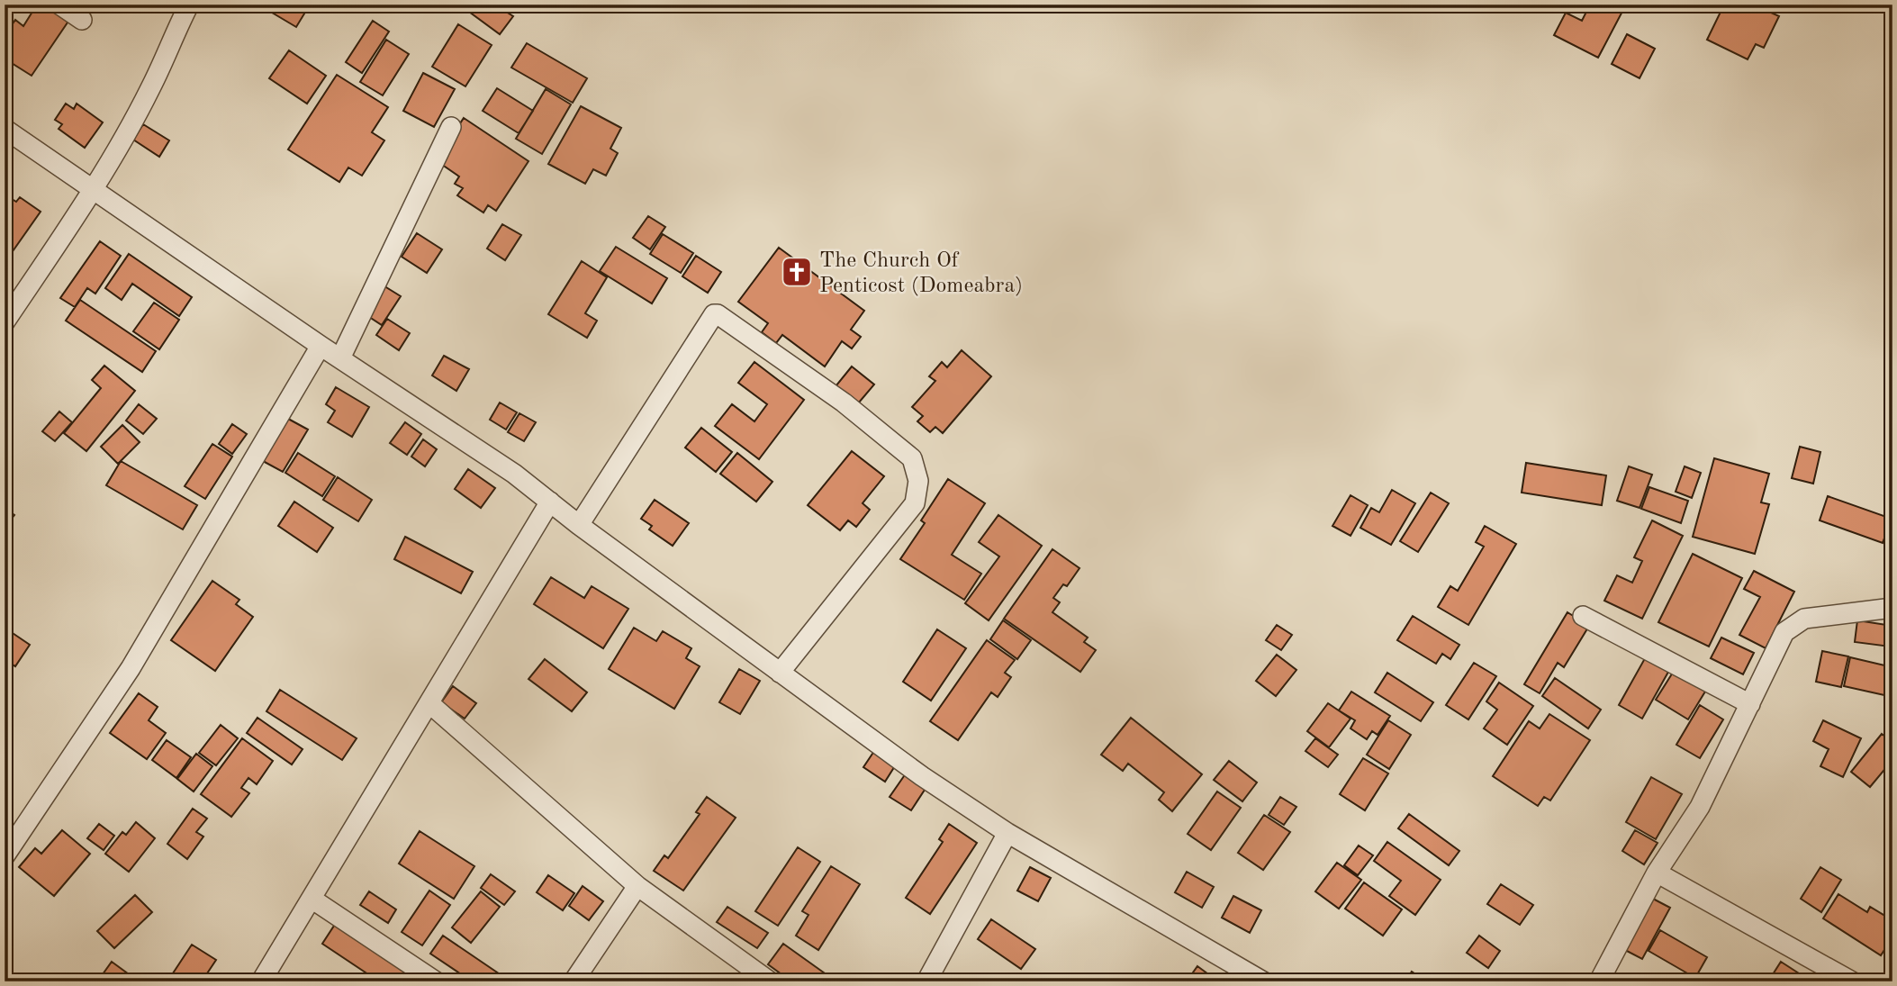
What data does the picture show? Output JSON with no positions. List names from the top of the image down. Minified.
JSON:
{"places":{"church":["The Church Of Penticost (Domeabra)"]}}
